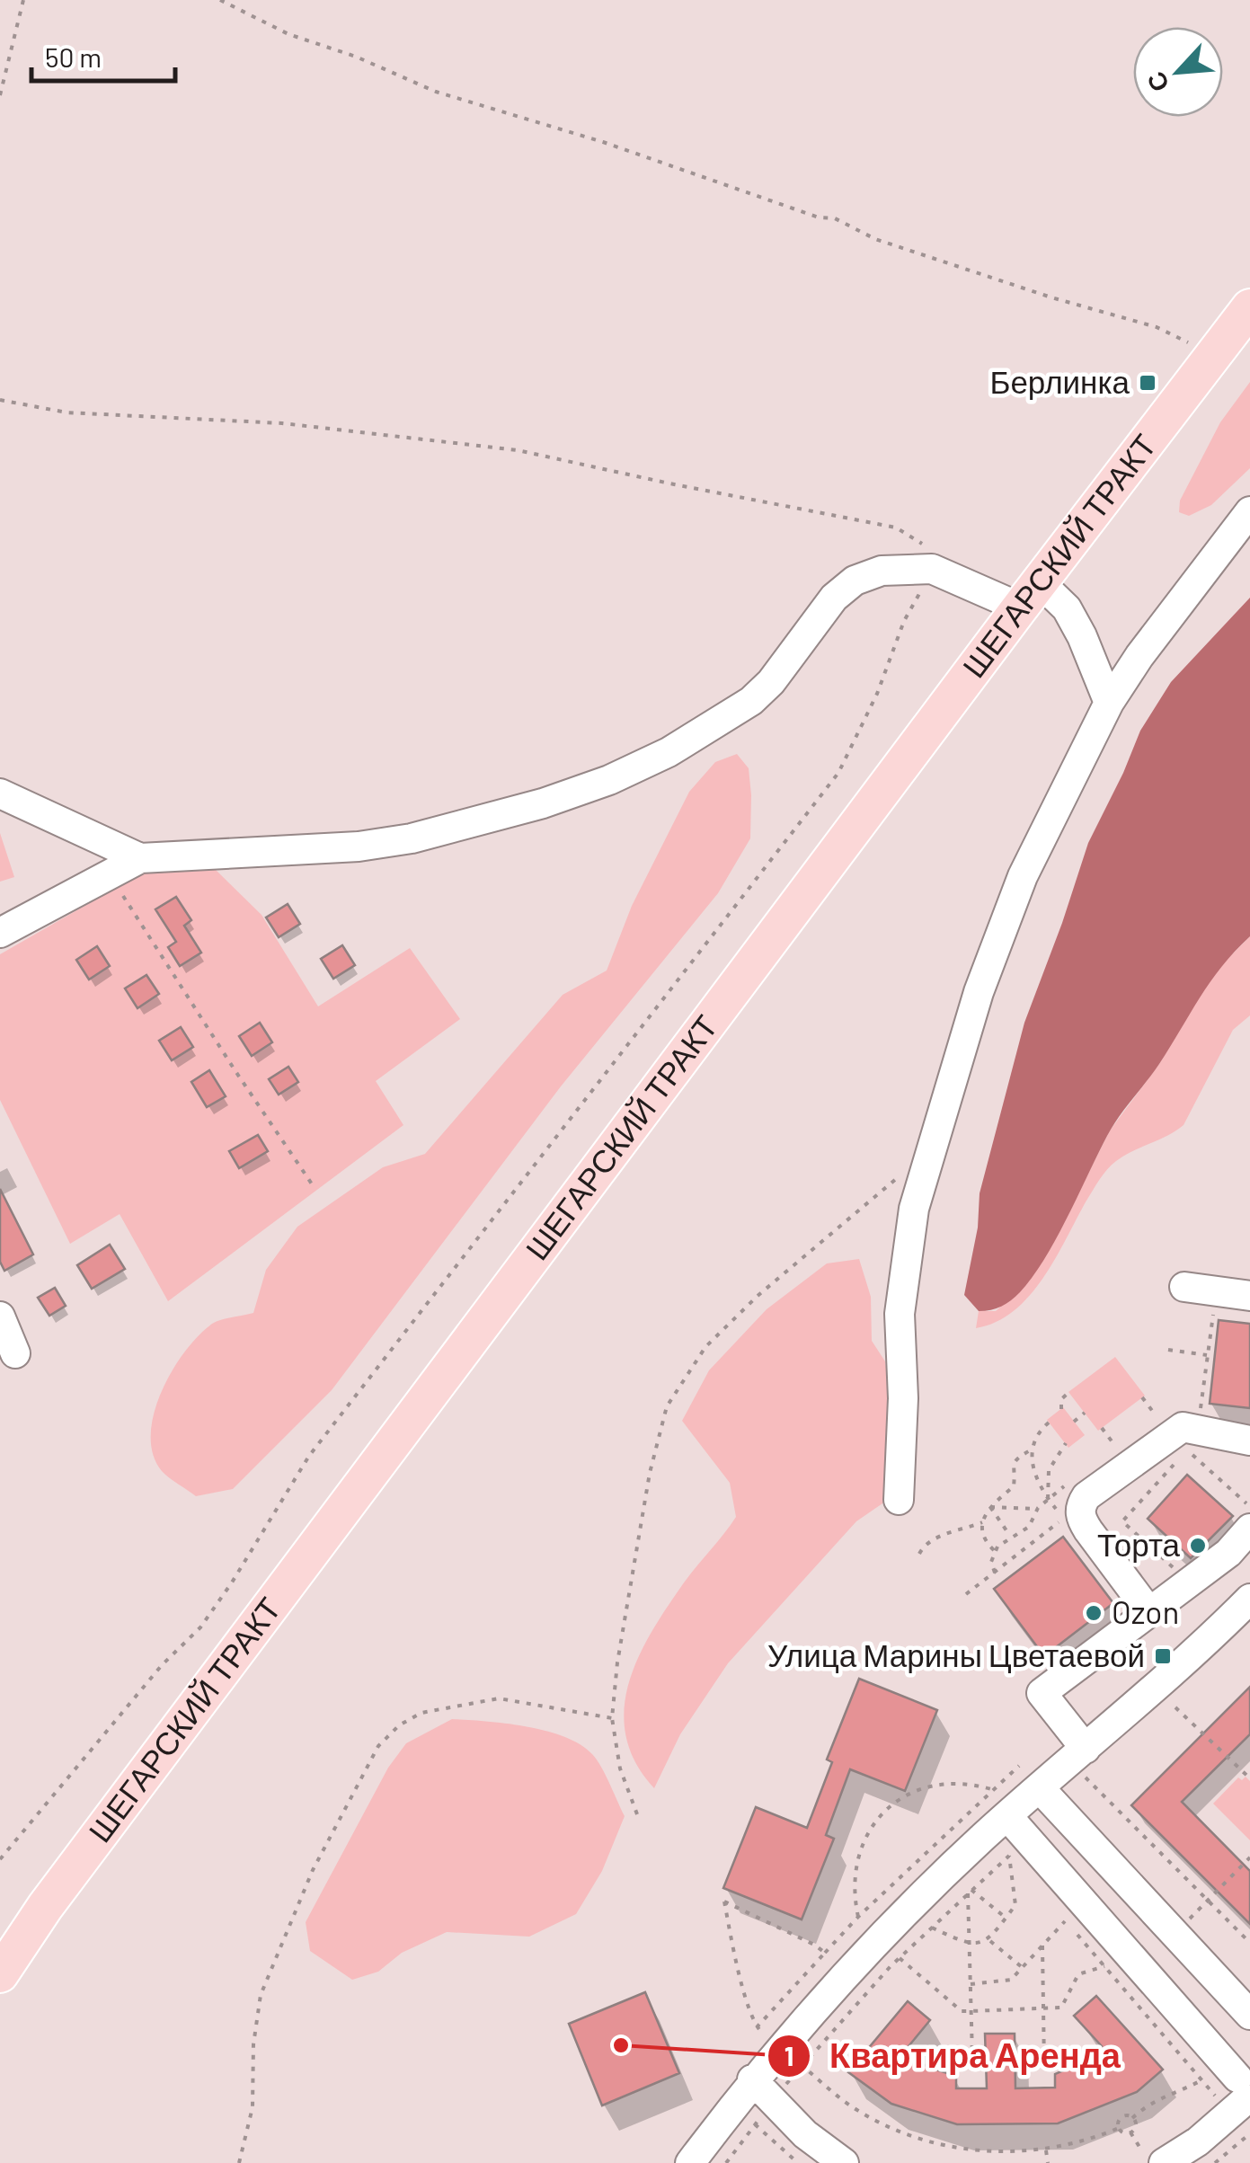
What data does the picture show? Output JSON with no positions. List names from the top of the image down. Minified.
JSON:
{"streets":{"main road":["ШЕГАРСКИЙ ТРАКТ"]},"places":{"transit":["Берлинка","Улица Марины Цветаевой"],"other":["Торта","Ozon","Квартира Аренда"]},"scale_bar":"50 m","north":"bottom left"}
